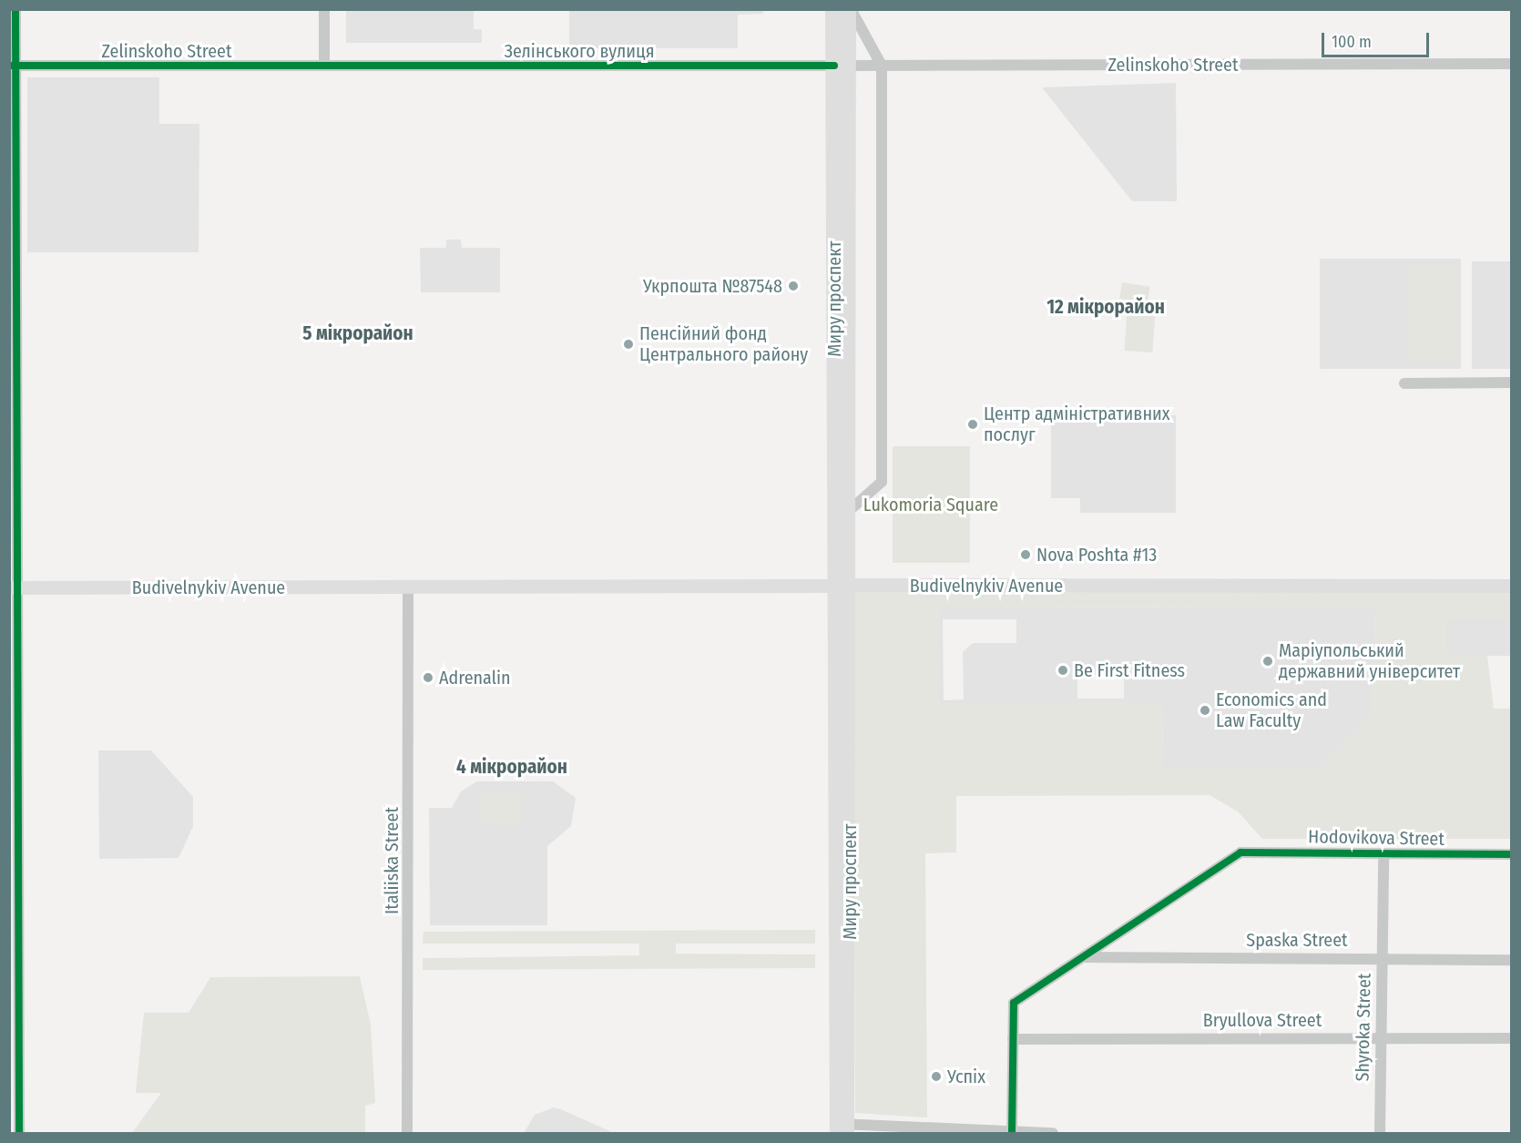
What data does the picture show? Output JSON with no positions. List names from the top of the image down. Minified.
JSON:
{"streets":{"highway":["Миру проспект"],"main road":["Budivelnykiv Avenue"],"street":["Zelinskoho Street","Зелінського вулиця","Hodovikova Street","Italiiska Street","Spaska Street","Bryullova Street","Shyroka Street"]},"crossings":[["Zelinskoho Street","Зелінського вулиця"],["Zelinskoho Street","Миру проспект"],["Зелінського вулиця","Миру проспект"],["Миру проспект","Budivelnykiv Avenue"],["Budivelnykiv Avenue","Italiiska Street"],["Hodovikova Street","Spaska Street"],["Hodovikova Street","Shyroka Street"],["Spaska Street","Shyroka Street"],["Bryullova Street","Shyroka Street"]],"districts":["12 мікрорайон","5 мікрорайон","4 мікрорайон"],"parks":["Lukomoria Square"],"places":["Укрпошта №87548","Пенсійний фонд Центрального району","Центр адміністративних послуг","Nova Poshta #13","Маріупольський державний університет","Be First Fitness","Adrenalin","Economics and Law Faculty","Успіх"],"scale_bar":"100 m"}
